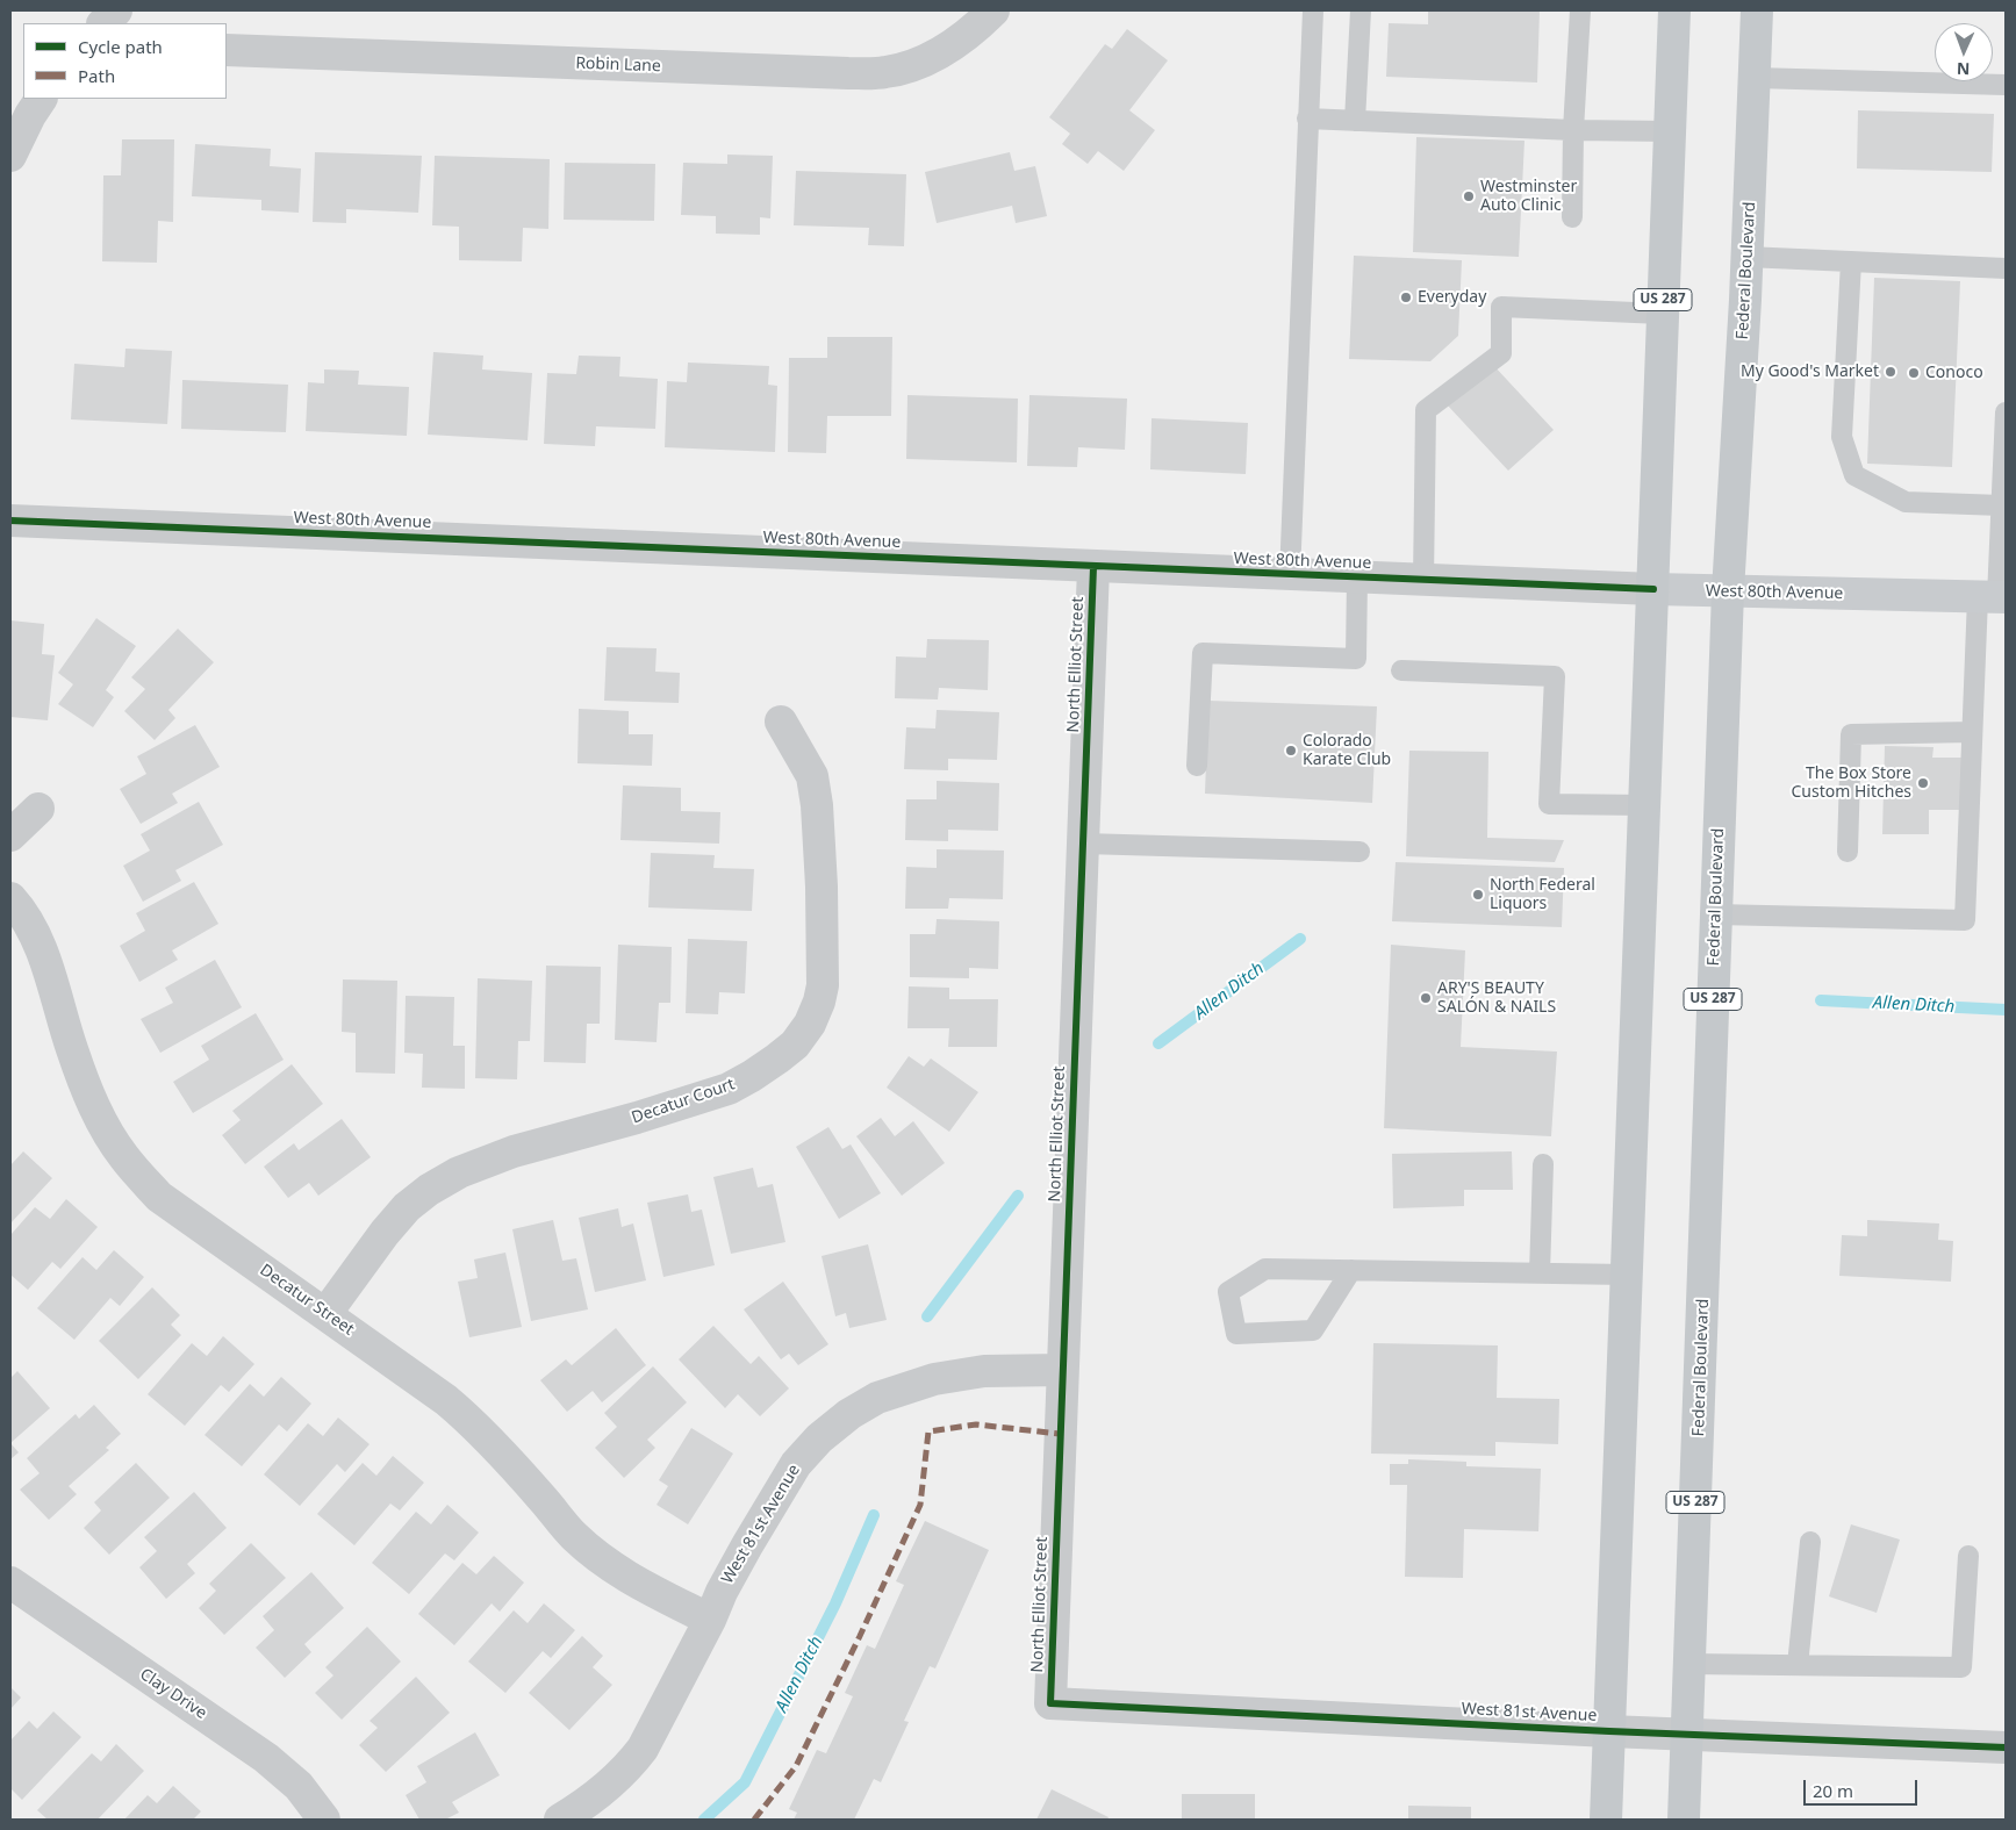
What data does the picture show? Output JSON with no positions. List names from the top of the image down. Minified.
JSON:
{"streets":{"main road":["Federal Boulevard","US 287","West 80th Avenue"],"street":["Robin Lane","North Elliot Street","Decatur Court","Decatur Street","West 81st Avenue","Clay Drive"]},"crossings":[["Federal Boulevard","West 80th Avenue"],["Federal Boulevard","West 81st Avenue"],["US 287","West 80th Avenue"],["US 287","West 81st Avenue"],["West 80th Avenue","North Elliot Street"],["North Elliot Street","West 81st Avenue"],["Decatur Court","Decatur Street"],["Decatur Street","West 81st Avenue"]],"water":["Allen Ditch"],"places":["Westminster Auto Clinic","Everyday","My Good's Market","Conoco","Colorado Karate Club","The Box Store Custom Hitches","North Federal Liquors","ARY'S BEAUTY SALÓN & NAILS"],"legend":["Cycle path","Path"],"scale_bar":"20 m","north":"bottom"}
